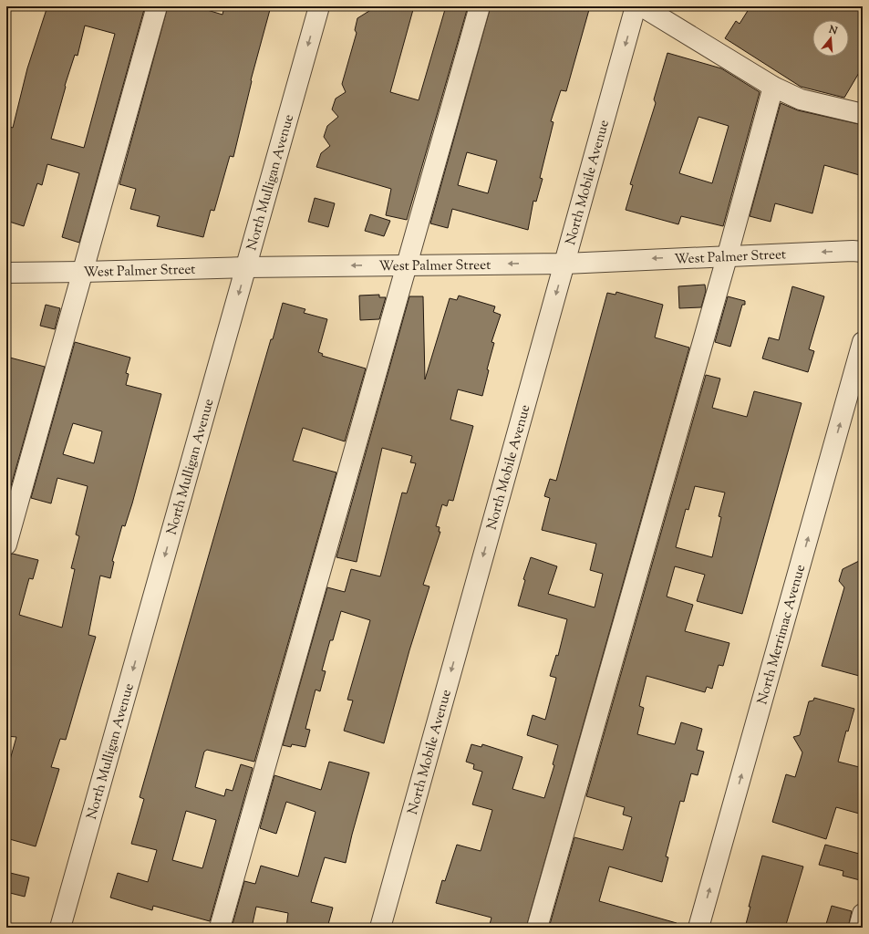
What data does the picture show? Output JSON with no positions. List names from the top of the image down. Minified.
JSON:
{"streets":{"street":["North Mulligan Avenue","North Mobile Avenue","West Palmer Street","North Merrimac Avenue"]},"crossings":[["North Mulligan Avenue","West Palmer Street"],["North Mobile Avenue","West Palmer Street"]],"one_way":["West Palmer Street"],"north":"top"}
